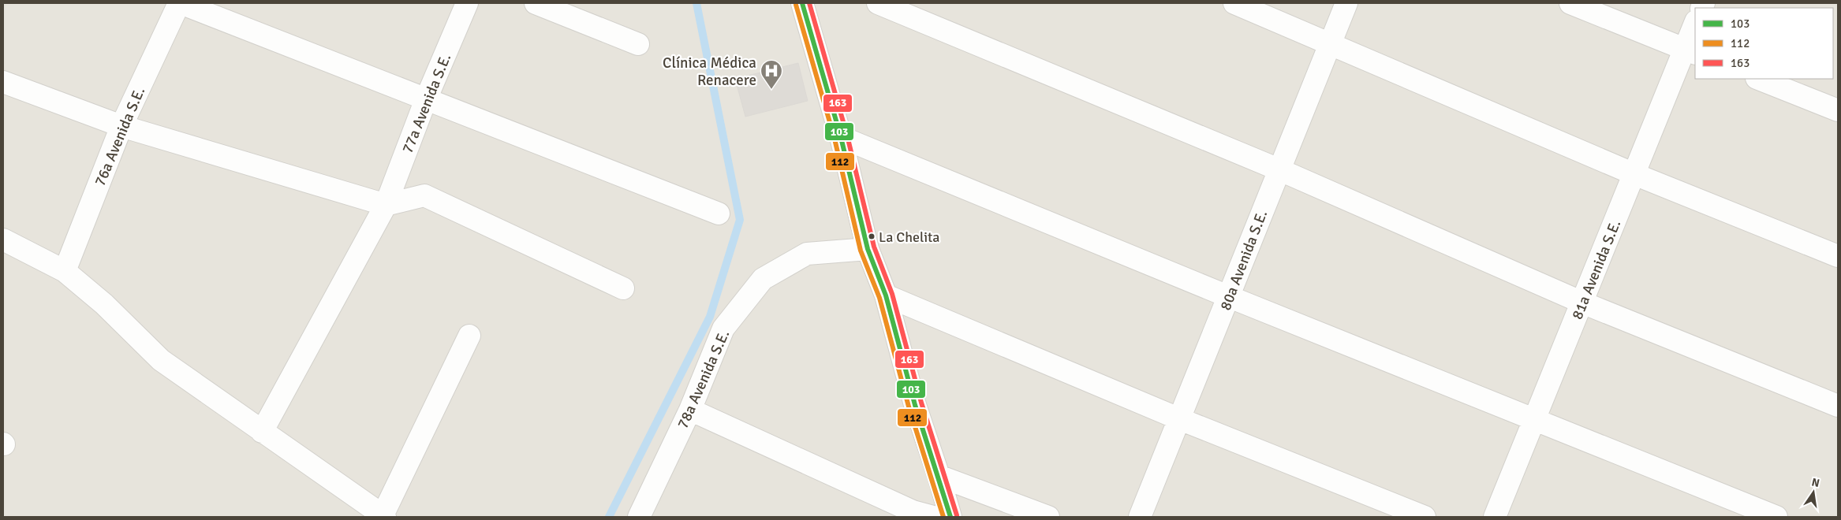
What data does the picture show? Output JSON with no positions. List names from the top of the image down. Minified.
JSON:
{"streets":{"street":["77a Avenida S.E.","76a Avenida S.E.","80a Avenida S.E.","81a Avenida S.E.","78a Avenida S.E."]},"places":{"hospital":["Clínica Médica Renacere"],"other":["La Chelita"]},"lines":["transit line 103","transit line 163","transit line 112"],"legend":["103","112","163"],"north":"top"}
